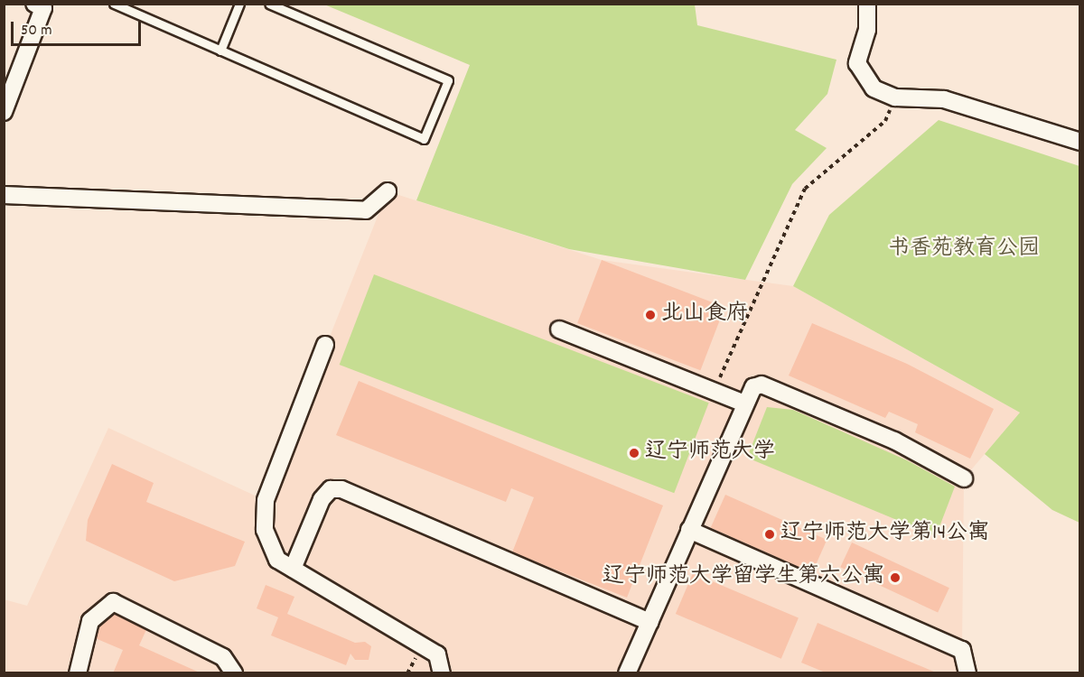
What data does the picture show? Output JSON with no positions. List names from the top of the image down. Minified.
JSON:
{"parks":["书香苑教育公园"],"places":["北山食府","辽宁师范大学","辽宁师范大学第14公寓","辽宁师范大学留学生第六公寓"],"scale_bar":"50 m"}
